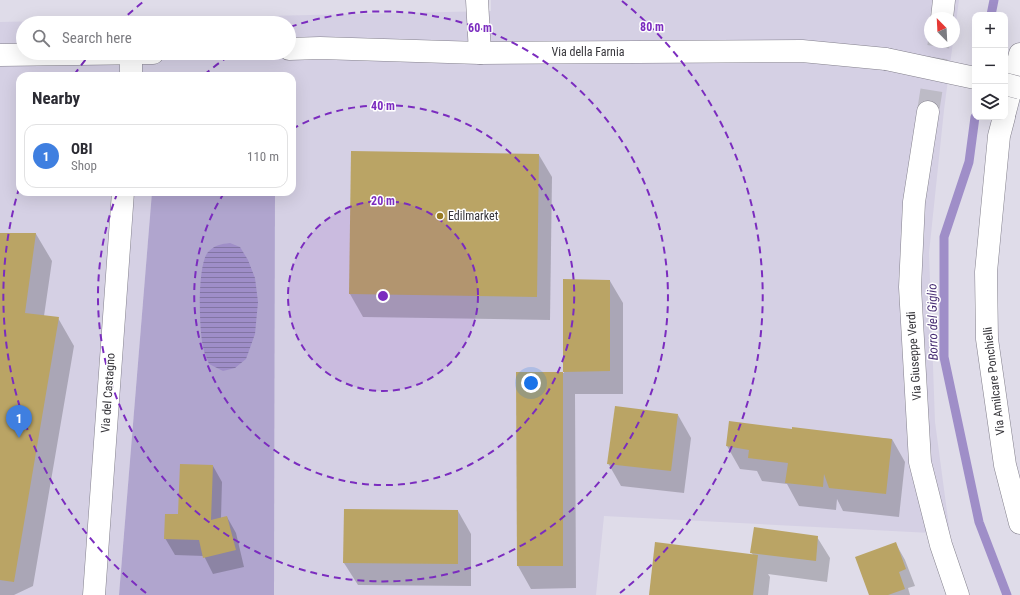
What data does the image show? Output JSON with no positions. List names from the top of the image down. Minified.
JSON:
{"streets":{"street":["Via della Farnia","Via Giuseppe Verdi","Via Amilcare Ponchielli","Via del Castagno"]},"water":["Borro del Giglio"],"places":["Edilmarket"],"north":"top left","page":{"map_buttons":["+","−"],"search":"Search here","heading":"Nearby","list":[{"mark":"1","name":"OBI","note":"Shop","value":"110 m"}],"pins":"1"},"rings":["80 m","60 m","40 m","20 m"]}
